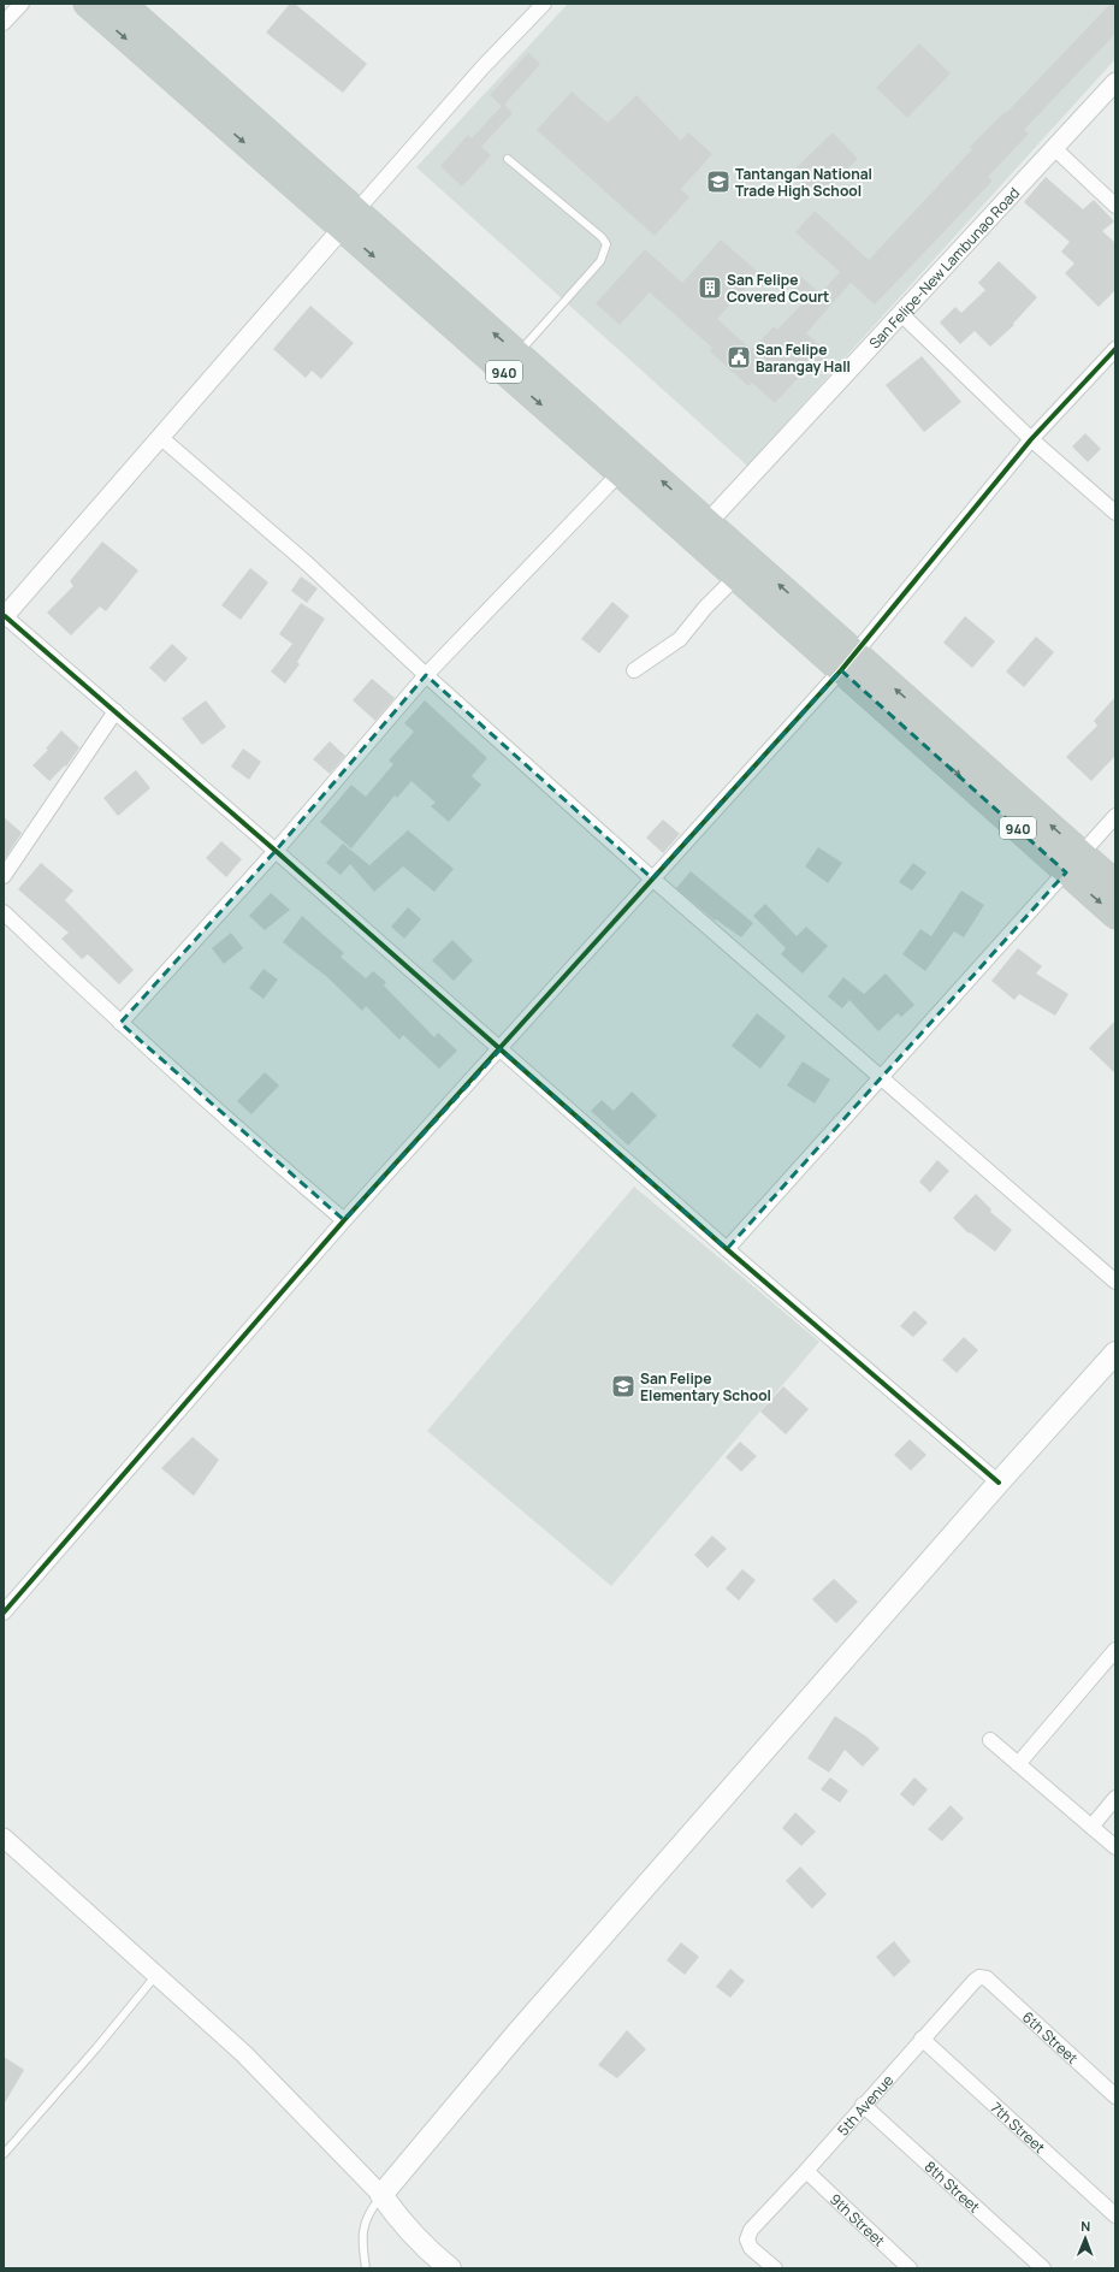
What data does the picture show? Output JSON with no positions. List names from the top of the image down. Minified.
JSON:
{"streets":{"highway":["940"],"street":["San Felipe-New Lambunao Road","6th Street","5th Avenue","7th Street","8th Street","9th Street"]},"crossings":[["San Felipe-New Lambunao Road","940"],["6th Street","5th Avenue"],["5th Avenue","7th Street"],["5th Avenue","8th Street"],["5th Avenue","9th Street"]],"places":{"school or university":["Tantangan National Trade High School","San Felipe Elementary School"],"building":["San Felipe Covered Court"],"public building":["San Felipe Barangay Hall"]},"north":"top"}
